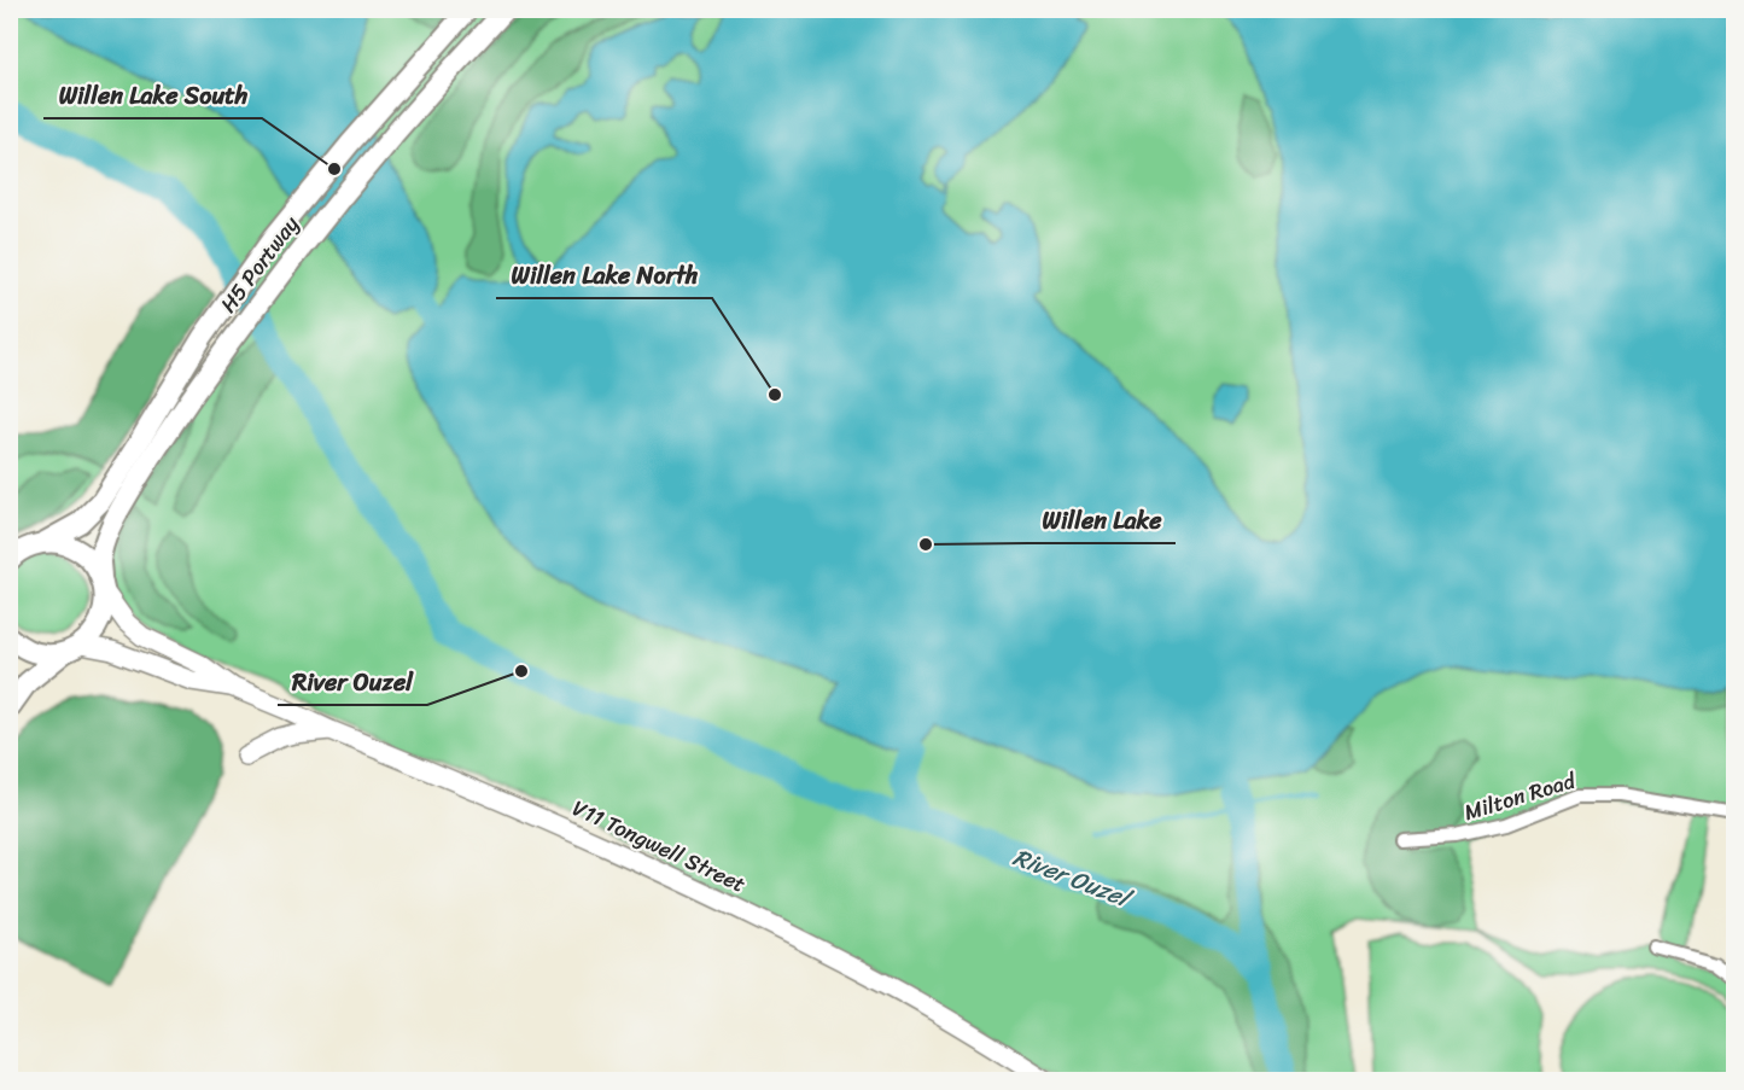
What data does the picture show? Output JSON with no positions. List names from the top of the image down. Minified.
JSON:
{"streets":{"main road":["H5 Portway"],"street":["Milton Road","V11 Tongwell Street"]},"crossings":[["H5 Portway","V11 Tongwell Street"]],"water":["River Ouzel"],"places":["Willen Lake South","Willen Lake North","Willen Lake","River Ouzel"]}
